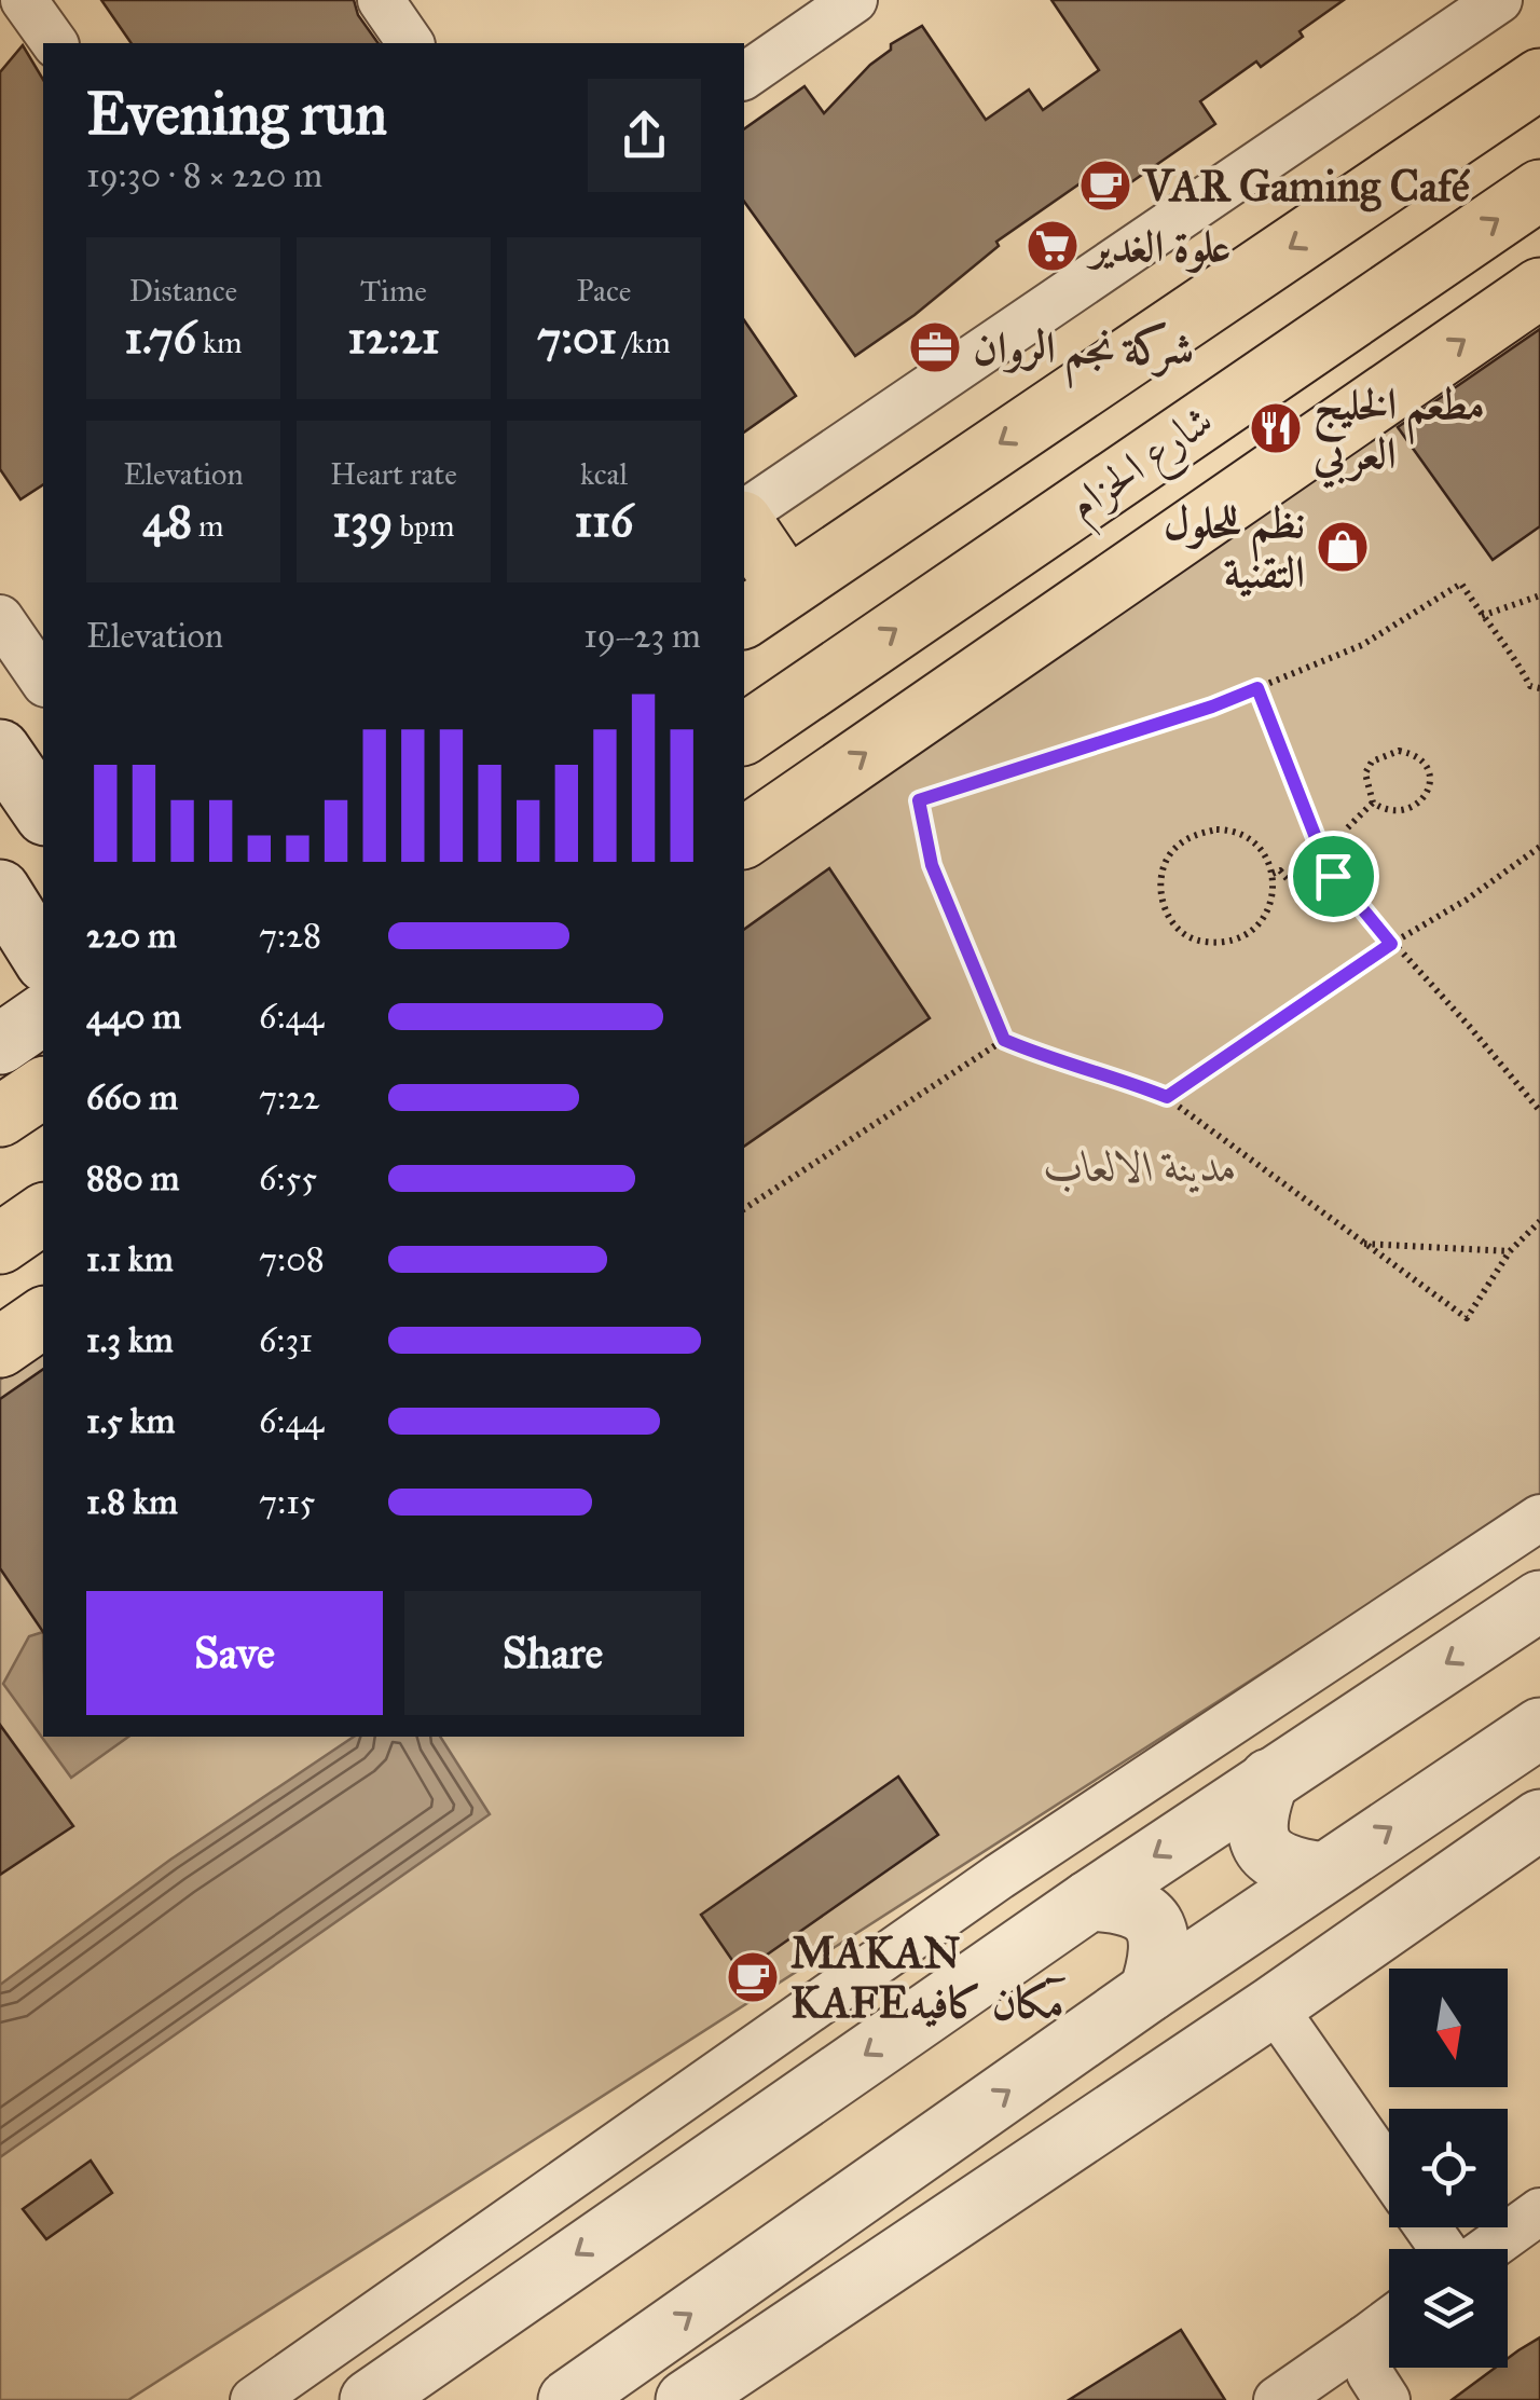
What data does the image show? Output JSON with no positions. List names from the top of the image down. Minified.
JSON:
{"streets":{"main road":["شارع الحزام"]},"parks":["مدينة الالعاب"],"places":{"cafe":["VAR Gaming Café","MAKAN KAFEمٓكان كافيه"],"supermarket":["علوة الغدير"],"office":["شركة نجم الروان"],"restaurant":["مطعم الخليج العربي"],"shop":["نظم للحلول التقنية"]},"north":"bottom","page":{"heading":["Evening run","19:30 · 8 × 220 m"],"stats":[["Distance","1.76 km"],["Time","12:21"],["Pace","7:01 /km"],["Elevation","48 m"],["Heart rate","139 bpm"],["kcal","116"]],"chart":["Elevation","19–23 m"],"list":[{"name":"220 m","note":"7:28"},{"name":"440 m","note":"6:44"},{"name":"660 m","note":"7:22"},{"name":"880 m","note":"6:55"},{"name":"1.1 km","note":"7:08"},{"name":"1.3 km","note":"6:31"},{"name":"1.5 km","note":"6:44"},{"name":"1.8 km","note":"7:15"}],"buttons":["Save","Share"]}}
